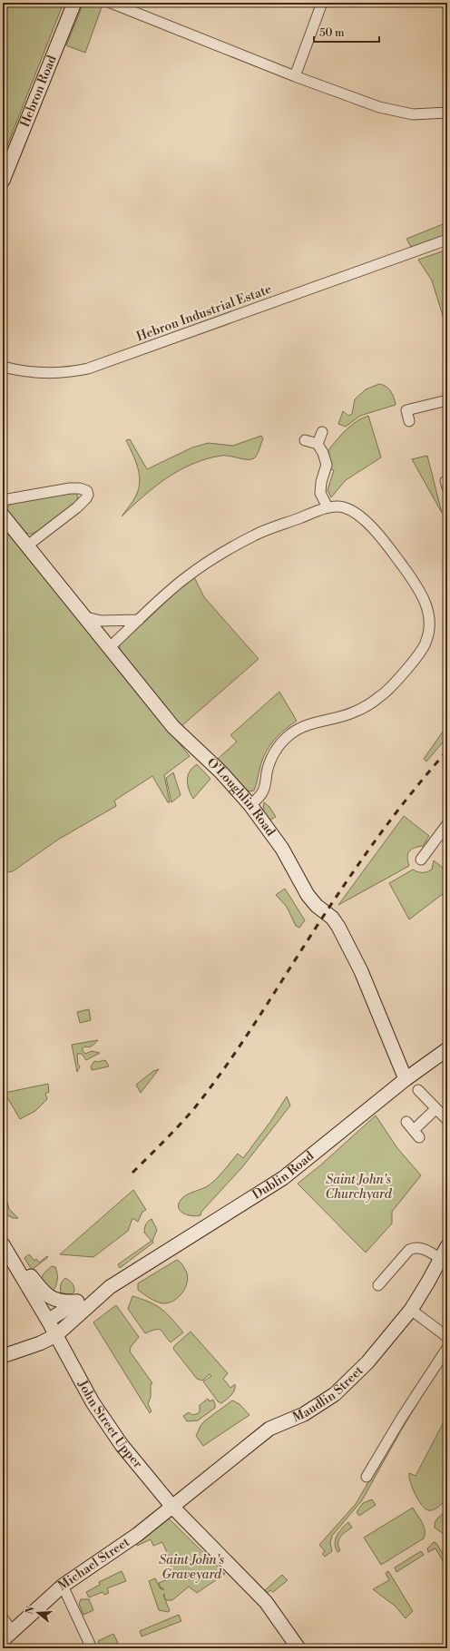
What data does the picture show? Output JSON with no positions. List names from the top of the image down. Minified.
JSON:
{"streets":{"street":["Hebron Road","Hebron Industrial Estate","O'Loughlin Road","Dublin Road","Maudlin Street","John Street Upper","Michael Street"]},"crossings":[["O'Loughlin Road","Dublin Road"],["Dublin Road","John Street Upper"],["Maudlin Street","John Street Upper"],["Maudlin Street","Michael Street"],["John Street Upper","Michael Street"]],"parks":["Saint John's Churchyard","Saint John's Graveyard"],"scale_bar":"50 m","north":"left"}
